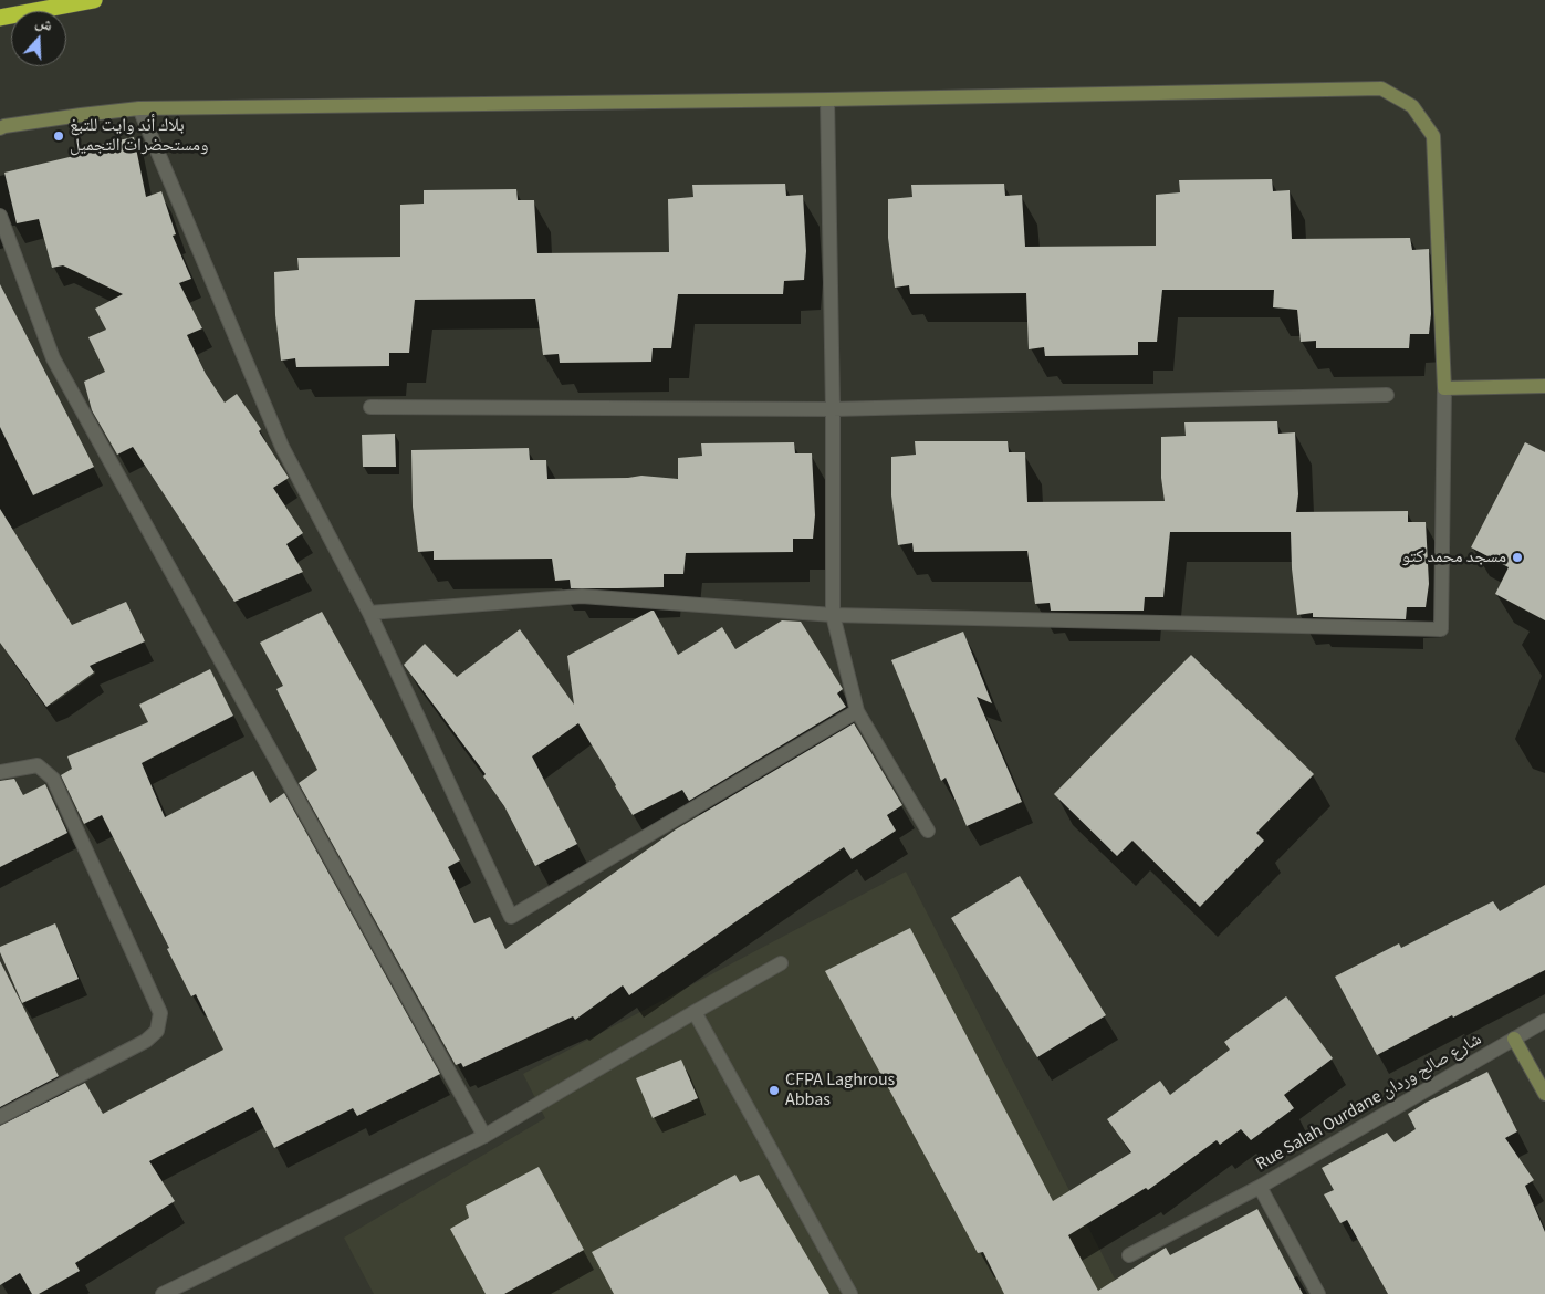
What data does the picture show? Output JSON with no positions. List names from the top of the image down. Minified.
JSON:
{"streets":{"street":["Rue Salah Ourdane شارع صالح وردان"]},"places":["بلاك أند وايت للتبغ ومستحضرات التجميل","مسجد محمد كتو","CFPA Laghrous Abbas"],"north":"top"}
